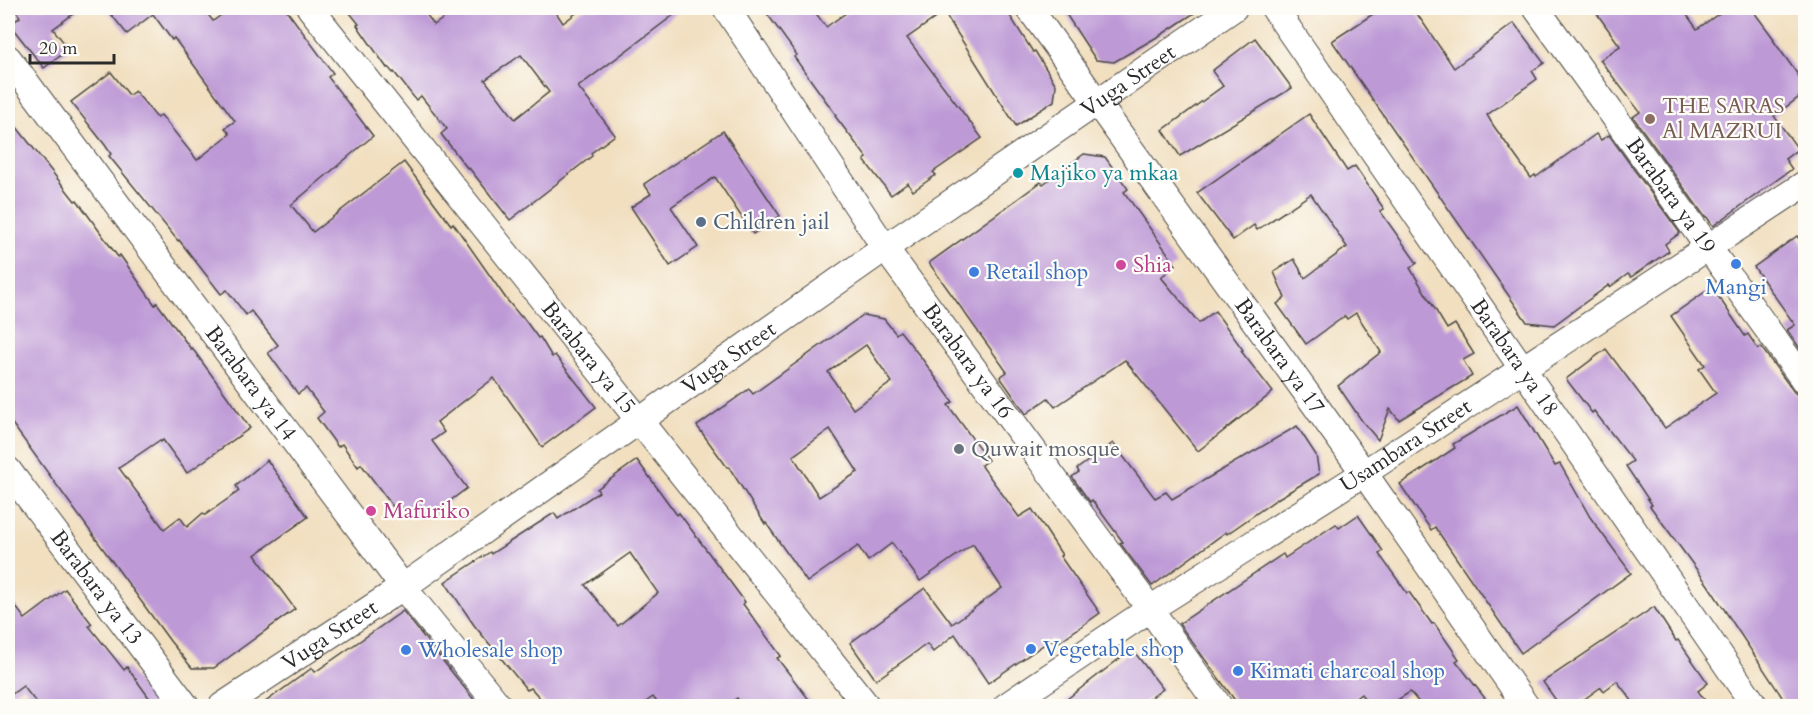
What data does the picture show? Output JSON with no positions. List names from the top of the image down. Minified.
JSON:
{"streets":{"street":["Vuga Street","Barabara ya 19","Barabara ya 17","Barabara ya 15","Barabara ya 18","Barabara ya 16","Barabara ya 14","Usambara Street","Barabara ya 13"]},"crossings":[["Vuga Street","Barabara ya 17"],["Vuga Street","Barabara ya 15"],["Vuga Street","Barabara ya 16"],["Vuga Street","Barabara ya 14"],["Barabara ya 19","Usambara Street"],["Barabara ya 17","Usambara Street"],["Barabara ya 18","Usambara Street"],["Barabara ya 16","Usambara Street"]],"places":["THE SARAS Al MAZRUI","Majiko ya mkaa","Children jail","Mangi","Shia","Retail shop","Quwait mosque","Mafuriko","Vegetable shop","Wholesale shop","Kimati charcoal shop"],"scale_bar":"20 m"}
